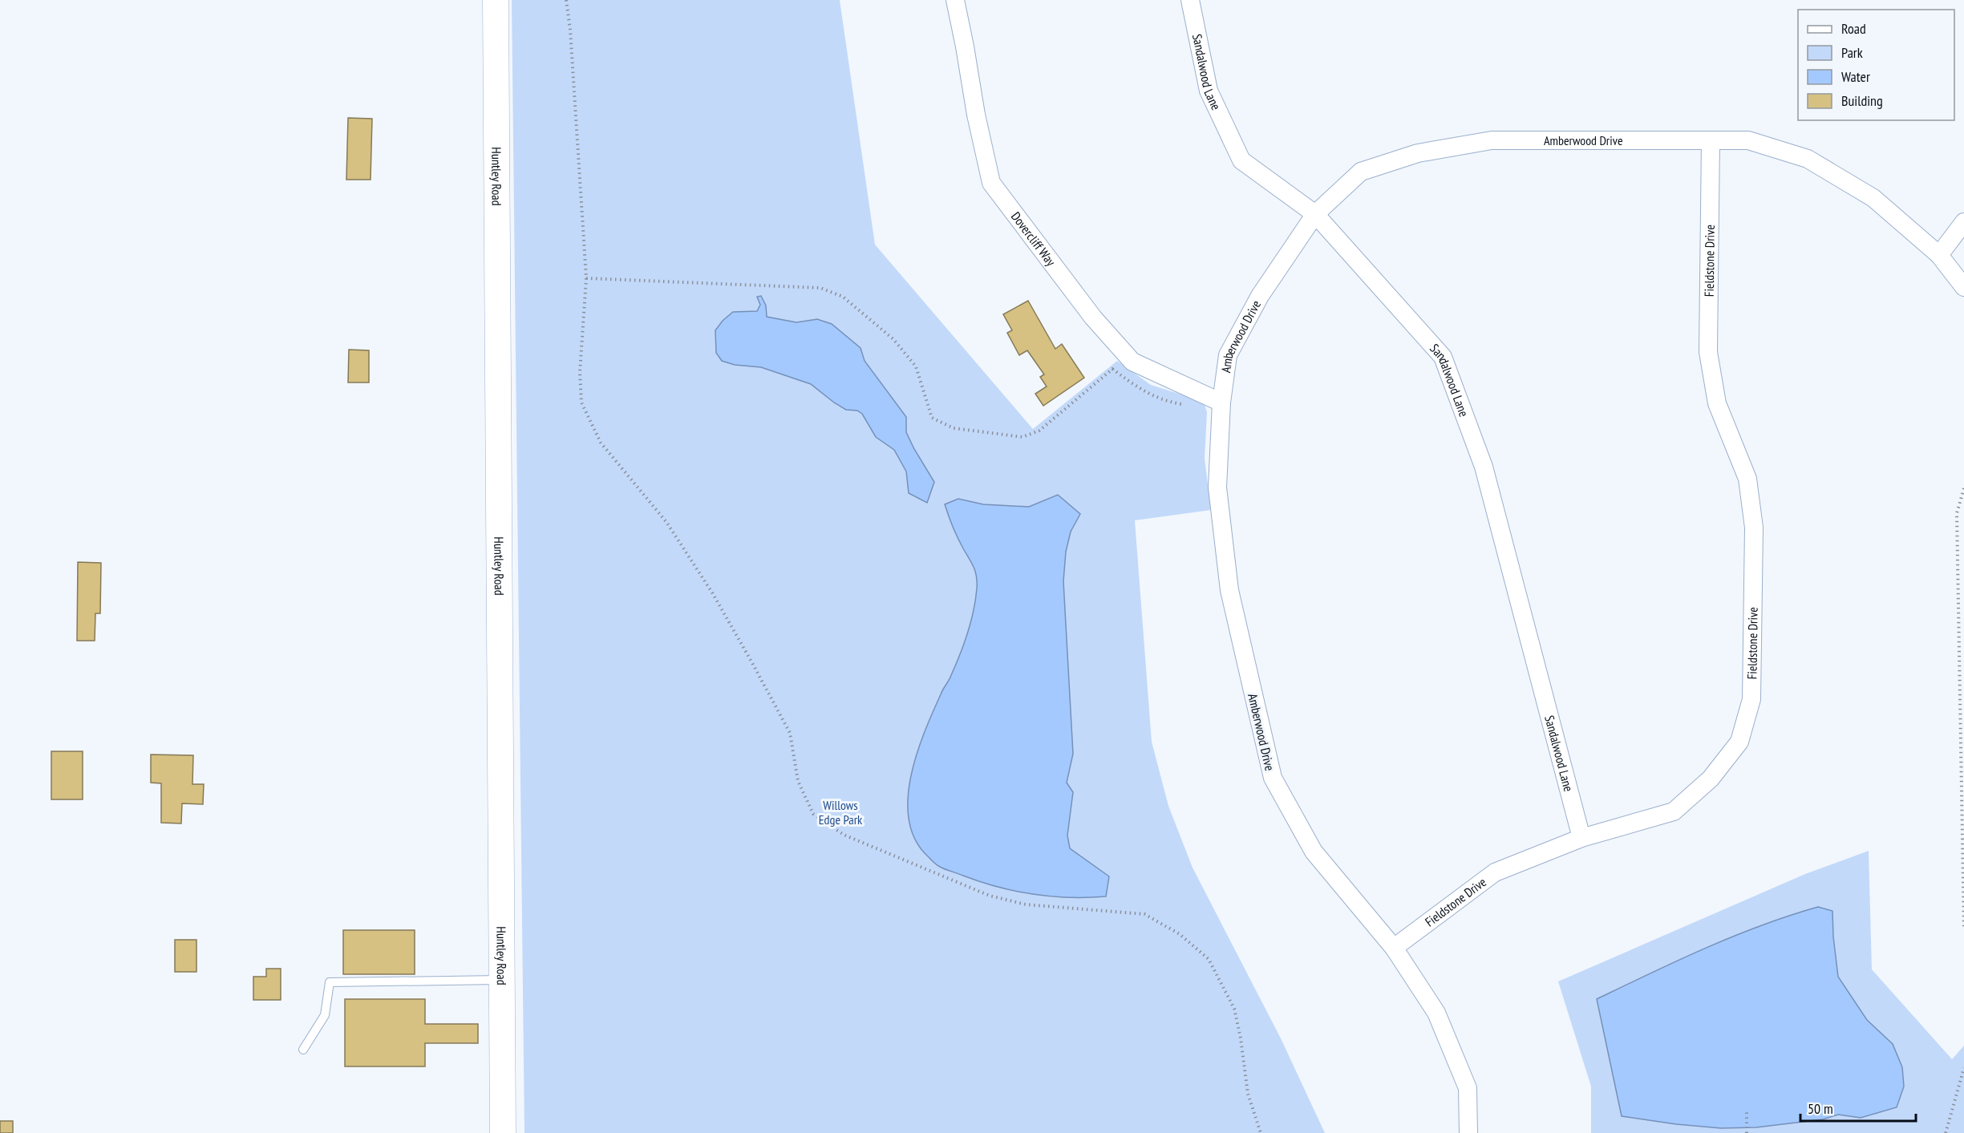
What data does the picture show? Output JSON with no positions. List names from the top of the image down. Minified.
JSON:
{"streets":{"street":["Sandalwood Lane","Amberwood Drive","Huntley Road","Dovercliff Way","Fieldstone Drive"]},"crossings":[["Sandalwood Lane","Amberwood Drive"],["Sandalwood Lane","Fieldstone Drive"],["Amberwood Drive","Dovercliff Way"],["Amberwood Drive","Fieldstone Drive"]],"parks":["Willows Edge Park"],"legend":["Road","Park","Water","Building"],"scale_bar":"50 m"}
